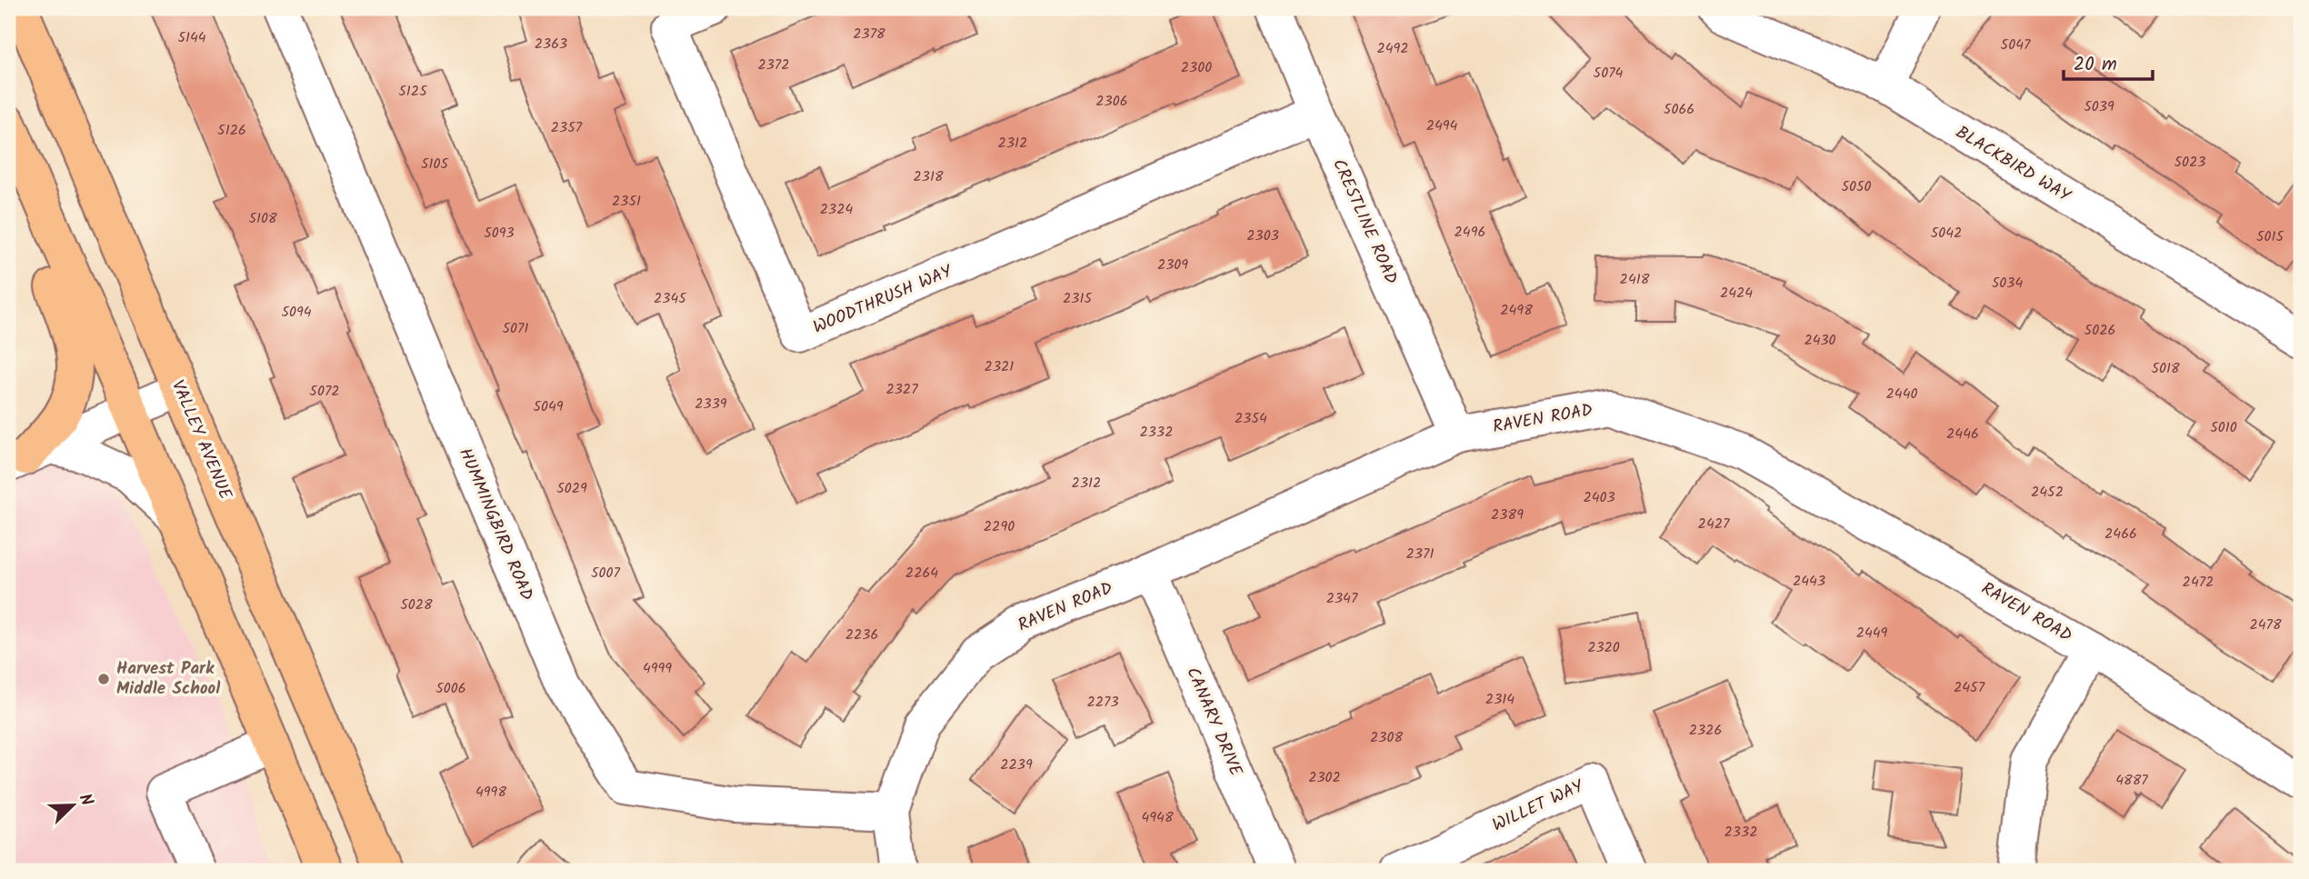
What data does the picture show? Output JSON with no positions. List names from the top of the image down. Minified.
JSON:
{"streets":{"main road":["VALLEY AVENUE"],"street":["BLACKBIRD WAY","CRESTLINE ROAD","WOODTHRUSH WAY","RAVEN ROAD","HUMMINGBIRD ROAD","CANARY DRIVE","WILLET WAY"]},"crossings":[["CRESTLINE ROAD","WOODTHRUSH WAY"],["CRESTLINE ROAD","RAVEN ROAD"],["RAVEN ROAD","HUMMINGBIRD ROAD"],["RAVEN ROAD","CANARY DRIVE"]],"places":["Harvest Park Middle School"],"house_numbers":["2378","5144","2363","5047","2492","2372","2300","5074","5125","2306","5039","5066","2494","2357","5126","2312","5023","5105","2318","5050","2351","2324","5108","2496","5093","5042","2303","5015","2309","2418","5034","2424","2345","2315","2498","5094","5071","5026","2430","2321","5018","2327","5072","2440","2339","5049","2354","5010","2332","2446","2312","5029","2452","2403","2389","2427","2290","2466","2371","5007","2264","2443","2472","2347","5028","2478","2449","2236","2320","4999","2457","5006","2314","2273","2326","2308","2239","2302","4887","4998","4948","2332"],"scale_bar":"20 m","north":"top right"}
